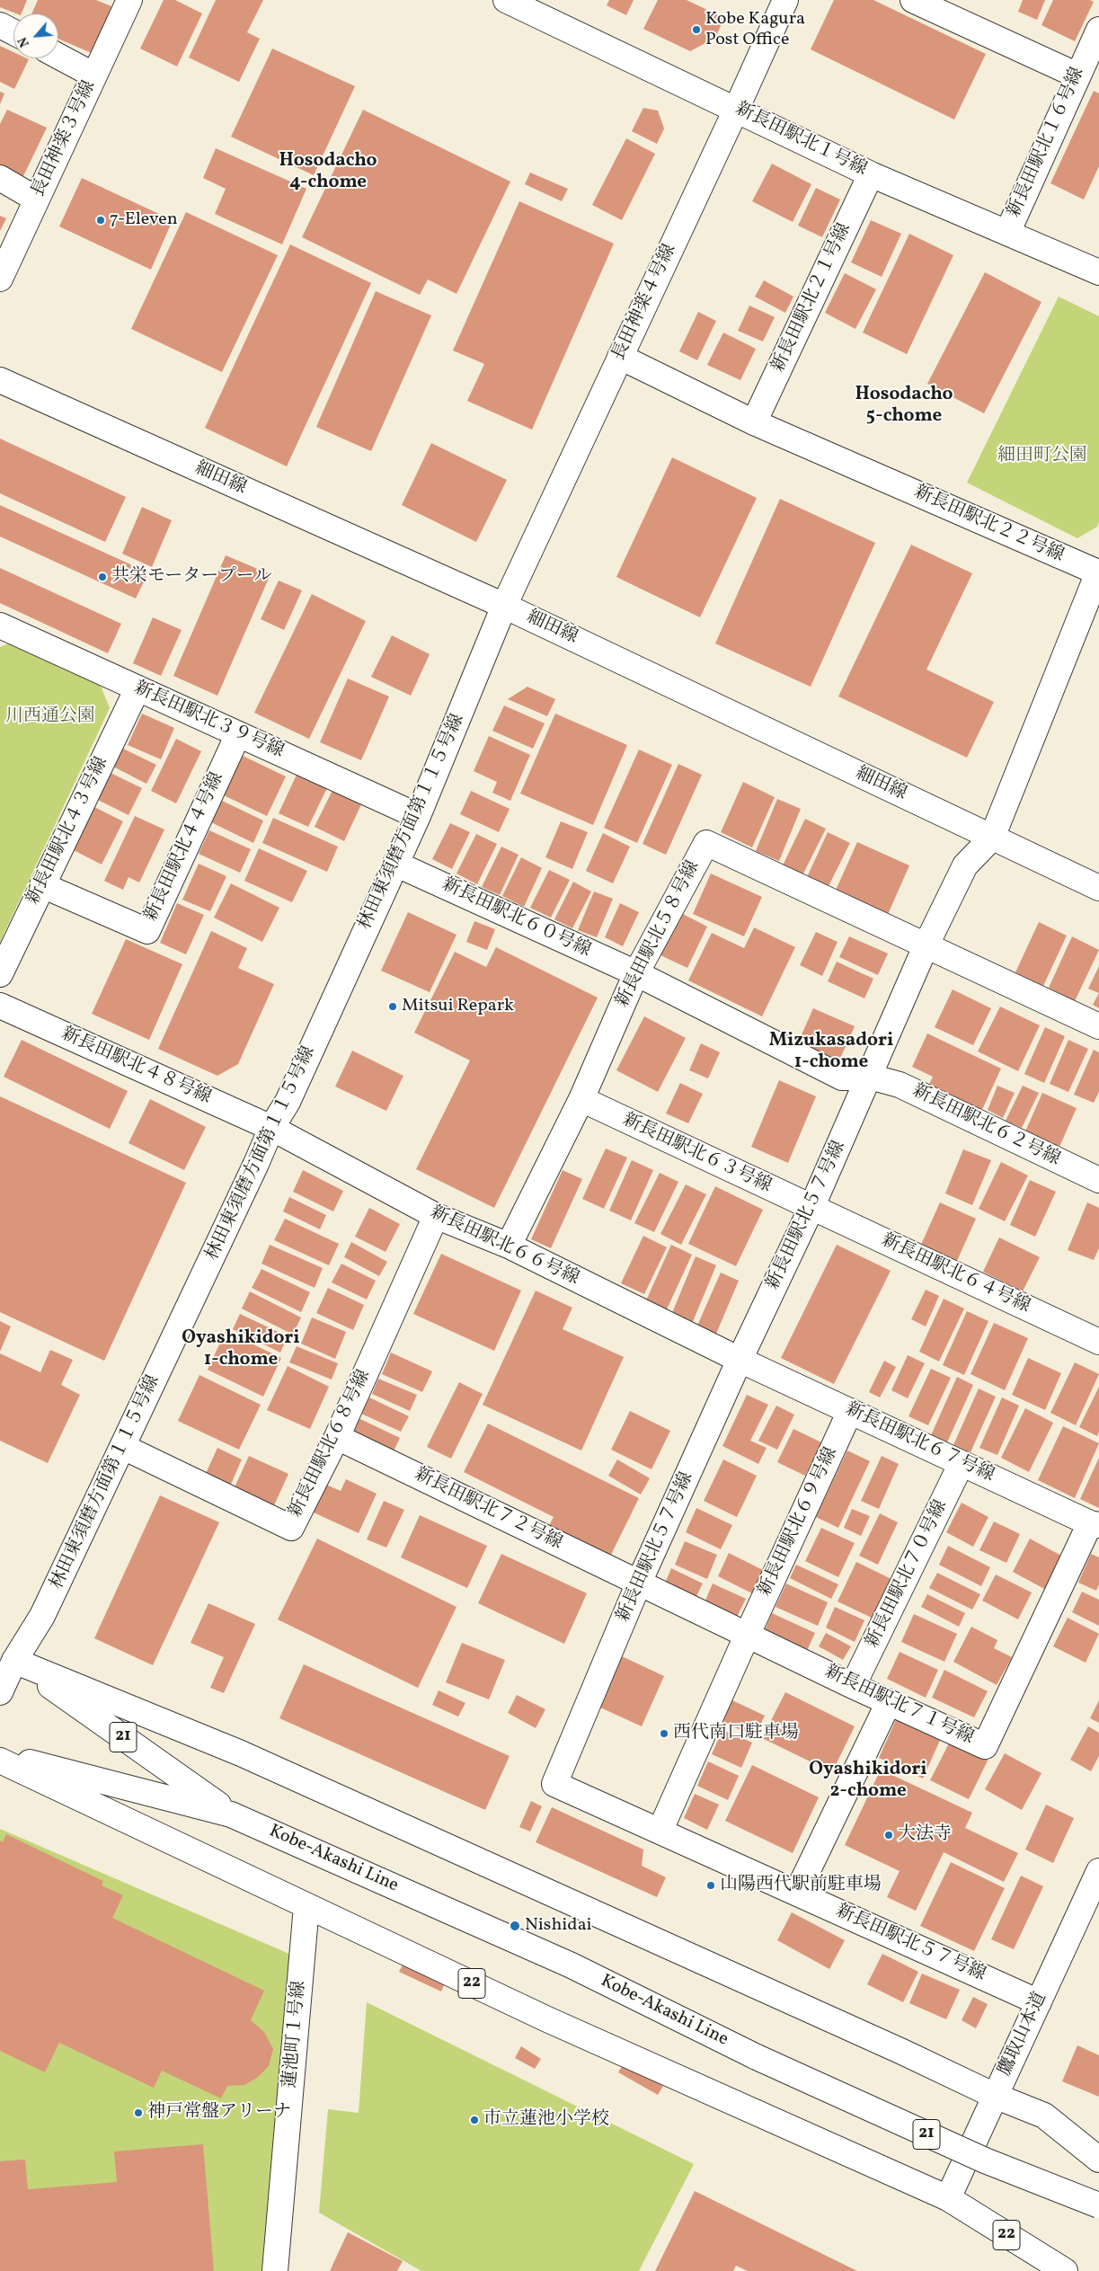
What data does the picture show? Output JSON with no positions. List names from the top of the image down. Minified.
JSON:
{"streets":{"street":["長田神楽３号線","新長田駅北１号線","新長田駅北１６号線","新長田駅北２１号線","長田神楽４号線","細田線","新長田駅北２２号線","新長田駅北３９号線","林田東須磨方面第１１５号線","新長田駅北４３号線","新長田駅北４４号線","新長田駅北６０号線","新長田駅北５８号線","新長田駅北４８号線","新長田駅北６２号線","新長田駅北６３号線","新長田駅北５７号線","新長田駅北６６号線","新長田駅北６４号線","新長田駅北６７号線","新長田駅北６８号線","新長田駅北７２号線","新長田駅北６９号線","新長田駅北７０号線","新長田駅北７１号線","21","Kobe-Akashi Line","22","蓮池町１号線","鷹取山本道"]},"crossings":[["新長田駅北１号線","新長田駅北１６号線"],["新長田駅北１号線","新長田駅北２１号線"],["新長田駅北１号線","長田神楽４号線"],["新長田駅北２１号線","新長田駅北２２号線"],["長田神楽４号線","細田線"],["長田神楽４号線","新長田駅北２２号線"],["長田神楽４号線","林田東須磨方面第１１５号線"],["細田線","新長田駅北２２号線"],["細田線","林田東須磨方面第１１５号線"],["細田線","新長田駅北５７号線"],["新長田駅北２２号線","新長田駅北５７号線"],["新長田駅北３９号線","林田東須磨方面第１１５号線"],["新長田駅北３９号線","新長田駅北４３号線"],["新長田駅北３９号線","新長田駅北４４号線"],["林田東須磨方面第１１５号線","新長田駅北６０号線"],["林田東須磨方面第１１５号線","新長田駅北４８号線"],["林田東須磨方面第１１５号線","新長田駅北６６号線"],["林田東須磨方面第１１５号線","新長田駅北６８号線"],["林田東須磨方面第１１５号線","Kobe-Akashi Line"],["新長田駅北４３号線","新長田駅北４４号線"],["新長田駅北６０号線","新長田駅北５８号線"],["新長田駅北６０号線","新長田駅北６２号線"],["新長田駅北６０号線","新長田駅北５７号線"],["新長田駅北５８号線","新長田駅北６３号線"],["新長田駅北５８号線","新長田駅北５７号線"],["新長田駅北５８号線","新長田駅北６６号線"],["新長田駅北４８号線","新長田駅北６６号線"],["新長田駅北６２号線","新長田駅北５７号線"],["新長田駅北６３号線","新長田駅北５７号線"],["新長田駅北６３号線","新長田駅北６４号線"],["新長田駅北５７号線","新長田駅北６６号線"],["新長田駅北５７号線","新長田駅北６４号線"],["新長田駅北５７号線","新長田駅北６７号線"],["新長田駅北５７号線","新長田駅北７２号線"],["新長田駅北５７号線","新長田駅北６９号線"],["新長田駅北５７号線","新長田駅北７１号線"],["新長田駅北５７号線","鷹取山本道"],["新長田駅北６６号線","新長田駅北６７号線"],["新長田駅北６６号線","新長田駅北６８号線"],["新長田駅北６７号線","新長田駅北６９号線"],["新長田駅北６７号線","新長田駅北７０号線"],["新長田駅北６７号線","新長田駅北７１号線"],["新長田駅北６８号線","新長田駅北７２号線"],["新長田駅北７２号線","新長田駅北７１号線"],["新長田駅北６９号線","新長田駅北７１号線"],["新長田駅北７０号線","新長田駅北７１号線"],["22","蓮池町１号線"],["22","鷹取山本道"]],"districts":["Hosodacho 4-chome","Hosodacho 5-chome","Mizukasadori 1-chome","Oyashikidori 1-chome","Oyashikidori 2-chome"],"parks":["細田町公園","川西通公園"],"places":["Kobe Kagura Post Office","7-Eleven","共栄モータープール","Mitsui Repark","西代南口駐車場","大法寺","山陽西代駅前駐車場","Nishidai","神戸常盤アリーナ","市立蓮池小学校"],"north":"bottom left"}
